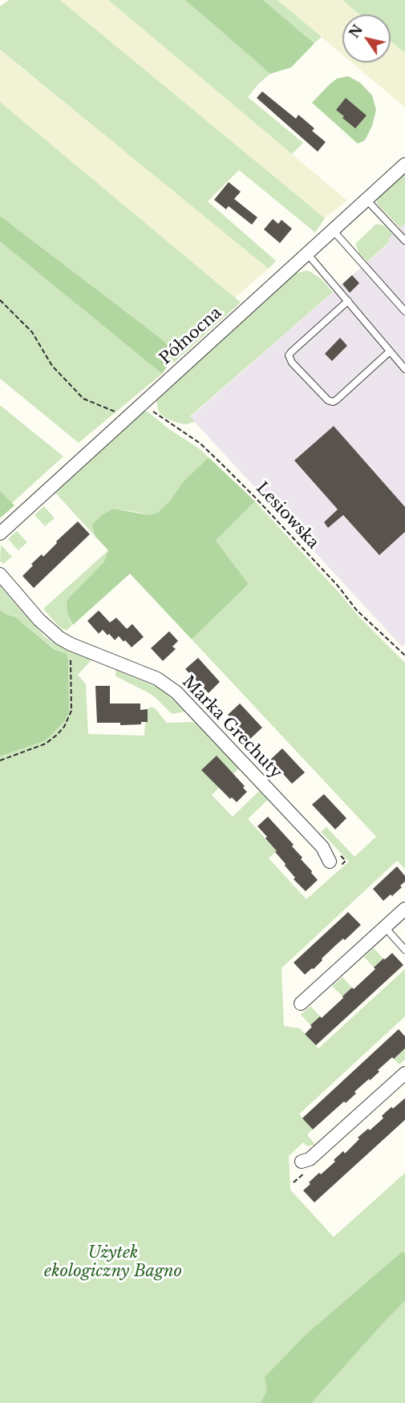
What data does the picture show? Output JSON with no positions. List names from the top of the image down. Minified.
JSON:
{"streets":{"street":["Północna","Marka Grechuty"],"path":["Lesiowska"]},"crossings":[["Północna","Lesiowska"]],"parks":["Użytek ekologiczny Bagno"],"north":"top left"}
